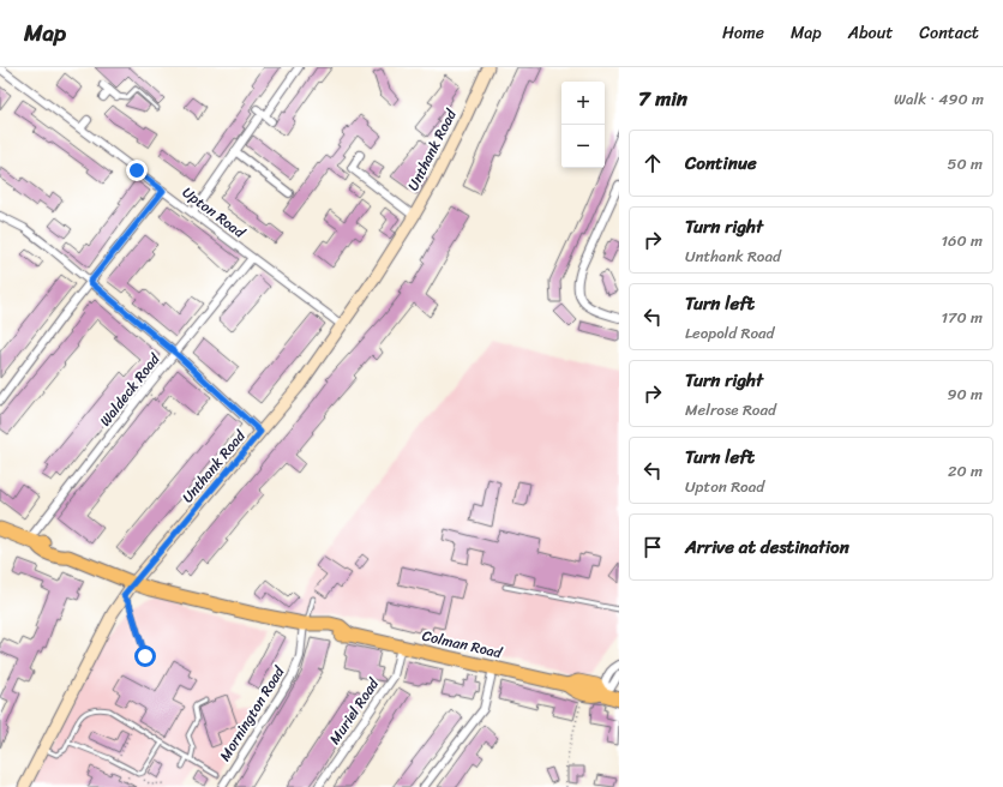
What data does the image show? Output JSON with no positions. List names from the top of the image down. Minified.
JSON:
{"streets":{"highway":["Colman Road"],"street":["Unthank Road","Upton Road","Waldeck Road","Muriel Road","Mornington Road"]},"crossings":[["Unthank Road","Upton Road"],["Unthank Road","Colman Road"],["Upton Road","Waldeck Road"],["Waldeck Road","Colman Road"],["Colman Road","Muriel Road"],["Colman Road","Mornington Road"]],"page":{"header":"Map","nav":["Home","Map","About","Contact"],"heading":["7 min","Walk · 490 m"],"map_buttons":["+","−"],"list":[["Continue","50 m"],["Turn right","Unthank Road","160 m"],["Turn left","Leopold Road","170 m"],["Turn right","Melrose Road","90 m"],["Turn left","Upton Road","20 m"],"Arrive at destination"]}}
